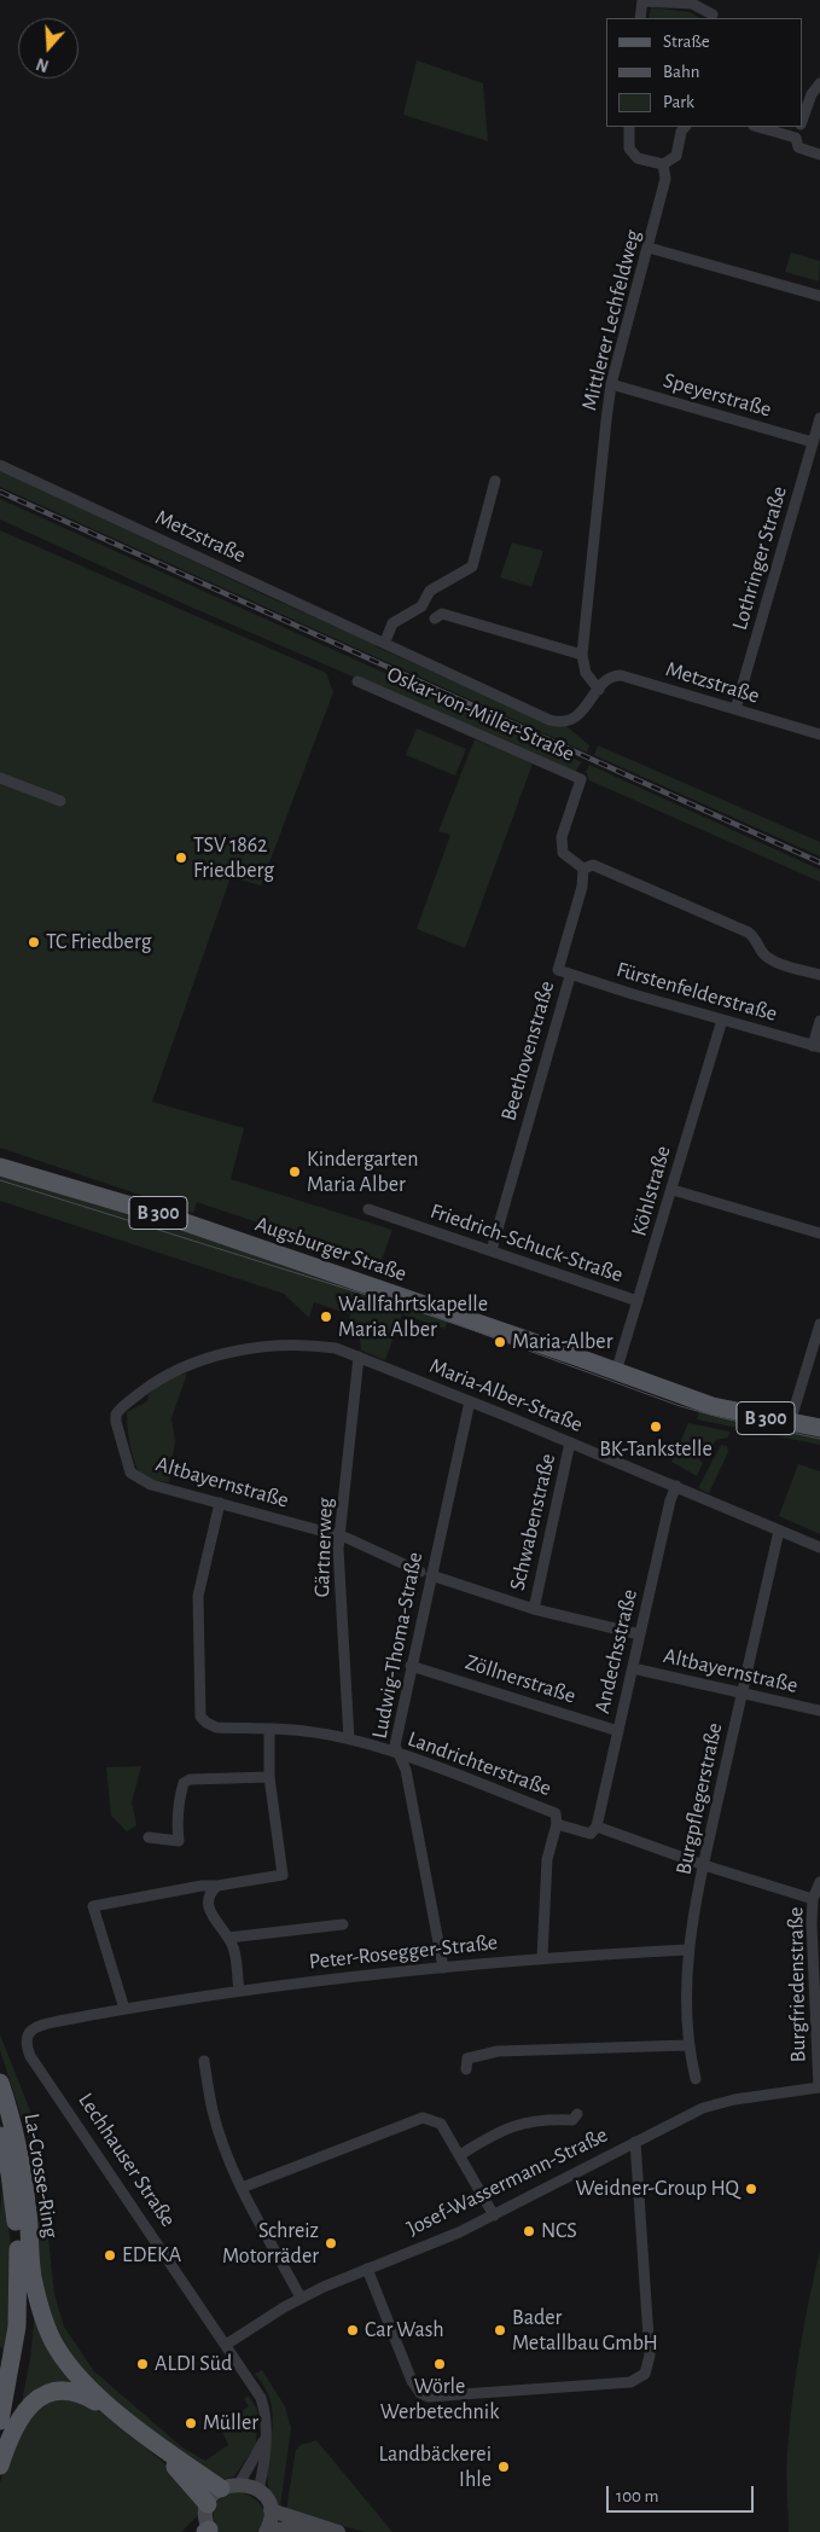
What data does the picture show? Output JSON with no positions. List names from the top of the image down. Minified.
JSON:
{"streets":{"main road":["B 300","Augsburger Straße","La-Crosse-Ring"],"street":["Mittlerer Lechfeldweg","Speyerstraße","Metzstraße","Lothringer Straße","Oskar-von-Miller-Straße","Fürstenfelderstraße","Beethovenstraße","Köhlstraße","Friedrich-Schuck-Straße","Maria-Alber-Straße","Altbayernstraße","Schwabenstraße","Gärtnerweg","Ludwig-Thoma-Straße","Andechsstraße","Zöllnerstraße","Landrichterstraße","Burgpflegerstraße","Peter-Rosegger-Straße","Burgfriedenstraße","Lechhauser Straße","Josef-Wassermann-Straße"]},"crossings":[["Mittlerer Lechfeldweg","Speyerstraße"],["Speyerstraße","Lothringer Straße"],["Metzstraße","Lothringer Straße"],["Oskar-von-Miller-Straße","Beethovenstraße"],["Fürstenfelderstraße","Beethovenstraße"],["Fürstenfelderstraße","Köhlstraße"],["Beethovenstraße","Friedrich-Schuck-Straße"],["Köhlstraße","Friedrich-Schuck-Straße"],["Köhlstraße","Augsburger Straße"],["Maria-Alber-Straße","Altbayernstraße"],["Maria-Alber-Straße","Schwabenstraße"],["Maria-Alber-Straße","Gärtnerweg"],["Maria-Alber-Straße","Ludwig-Thoma-Straße"],["Maria-Alber-Straße","Andechsstraße"],["Maria-Alber-Straße","Burgpflegerstraße"],["Altbayernstraße","Schwabenstraße"],["Altbayernstraße","Gärtnerweg"],["Altbayernstraße","Ludwig-Thoma-Straße"],["Altbayernstraße","Andechsstraße"],["Altbayernstraße","Landrichterstraße"],["Altbayernstraße","Burgpflegerstraße"],["Gärtnerweg","Landrichterstraße"],["Ludwig-Thoma-Straße","Zöllnerstraße"],["Ludwig-Thoma-Straße","Landrichterstraße"],["Ludwig-Thoma-Straße","Peter-Rosegger-Straße"],["Andechsstraße","Zöllnerstraße"],["Andechsstraße","Landrichterstraße"],["Landrichterstraße","Burgpflegerstraße"],["Landrichterstraße","Burgfriedenstraße"],["Burgpflegerstraße","Peter-Rosegger-Straße"],["Peter-Rosegger-Straße","Lechhauser Straße"],["Burgfriedenstraße","Josef-Wassermann-Straße"],["Lechhauser Straße","Josef-Wassermann-Straße"]],"places":["TSV 1862 Friedberg","TC Friedberg","Kindergarten Maria Alber","Wallfahrtskapelle Maria Alber","Maria-Alber","BK-Tankstelle","Weidner-Group HQ","NCS","Schreiz Motorräder","EDEKA","Car Wash","Bader Metallbau GmbH","ALDI Süd","Wörle Werbetechnik","Müller","Landbäckerei Ihle"],"legend":["Straße","Bahn","Park"],"scale_bar":"100 m","north":"bottom"}
